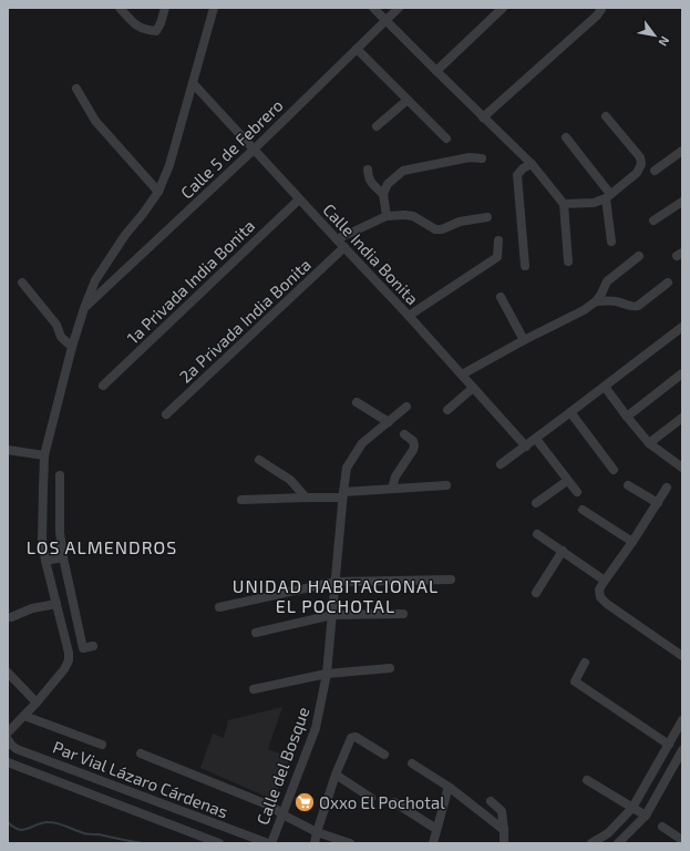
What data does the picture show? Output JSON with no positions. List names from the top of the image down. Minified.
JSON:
{"streets":{"street":["Calle 5 de Febrero","Calle India Bonita","1a Privada India Bonita","2a Privada India Bonita","Calle del Bosque","Par Vial Lázaro Cárdenas"]},"crossings":[["Calle 5 de Febrero","Calle India Bonita"],["Calle India Bonita","1a Privada India Bonita"],["Calle India Bonita","2a Privada India Bonita"],["Calle del Bosque","Par Vial Lázaro Cárdenas"]],"districts":["LOS ALMENDROS","UNIDAD HABITACIONAL EL POCHOTAL"],"places":{"supermarket":["Oxxo El Pochotal"]},"north":"bottom right"}
